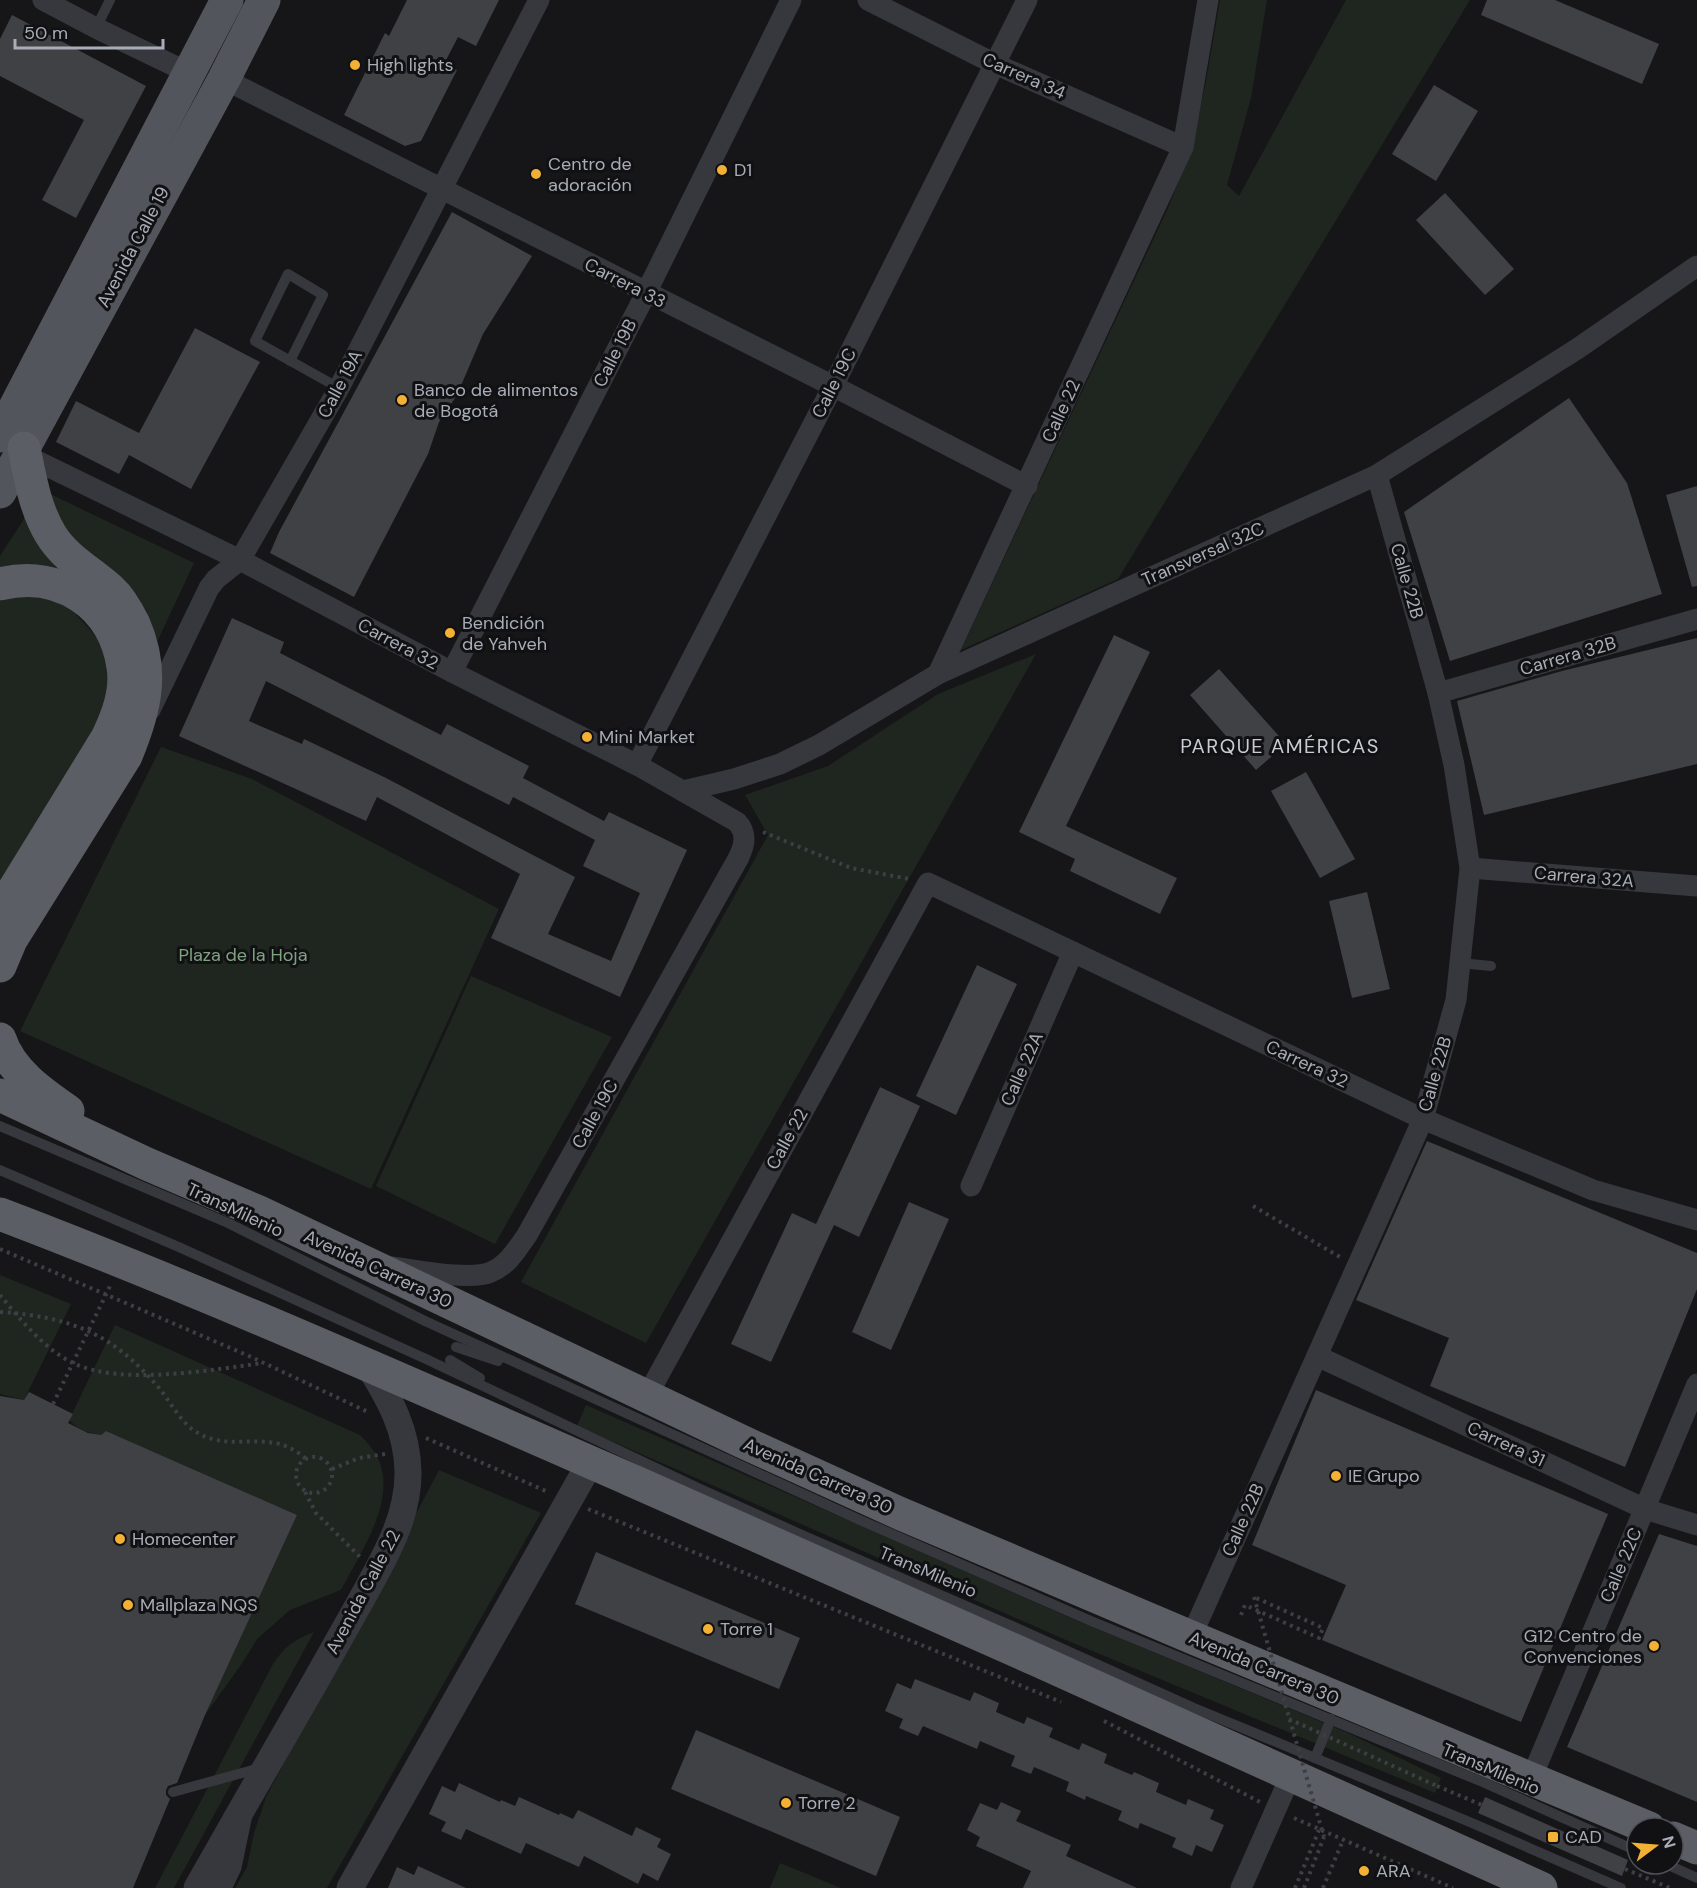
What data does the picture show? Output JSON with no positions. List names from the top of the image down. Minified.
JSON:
{"streets":{"highway":["Avenida Carrera 30"],"main road":["Avenida Calle 19"],"street":["Carrera 34","Carrera 33","Calle 19B","Calle 19C","Calle 19A","Calle 22","Transversal 32C","Calle 22B","Carrera 32","Carrera 32B","Carrera 32A","Calle 22A","Carrera 31","Calle 22C","Avenida Calle 22"],"lane":["TransMilenio"]},"crossings":[["Carrera 34","Calle 19C"],["Carrera 34","Calle 22"],["Avenida Calle 19","Carrera 33"],["Avenida Calle 19","Carrera 32"],["Carrera 33","Calle 19B"],["Carrera 33","Calle 19C"],["Carrera 33","Calle 19A"],["Carrera 33","Calle 22"],["Calle 19B","Carrera 32"],["Calle 19C","Carrera 32"],["Calle 19C","Avenida Carrera 30"],["Calle 19A","Carrera 32"],["Calle 22","Transversal 32C"],["Calle 22","Carrera 32"],["Calle 22","Avenida Carrera 30"],["Transversal 32C","Calle 22B"],["Transversal 32C","Carrera 32"],["Calle 22B","Carrera 32"],["Calle 22B","Carrera 32B"],["Calle 22B","Carrera 32A"],["Calle 22B","Avenida Carrera 30"],["Calle 22B","Carrera 31"],["Carrera 32","Calle 22A"],["Avenida Carrera 30","Calle 22C"],["Carrera 31","Calle 22C"]],"districts":["PARQUE AMÉRICAS"],"parks":["Plaza de la Hoja"],"places":{"other":["High lights","D1","Centro de adoración","Banco de alimentos de Bogotá","Bendición de Yahveh","Mini Market","IE Grupo","Homecenter","Mallplaza NQS","Torre 1","G12 Centro de Convenciones","Torre 2","ARA"],"transit":["CAD"]},"scale_bar":"50 m","north":"right"}
